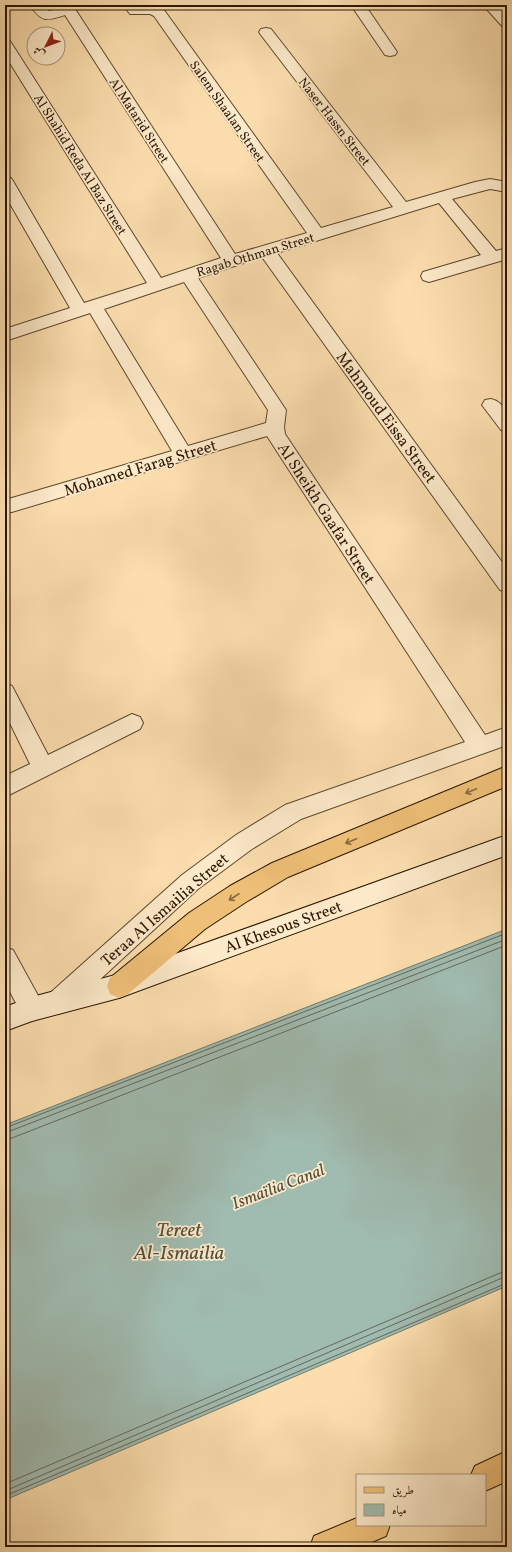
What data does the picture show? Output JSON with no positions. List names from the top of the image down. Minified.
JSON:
{"streets":{"street":["Salem Shaalan Street","Al Matarid Street","Naser Hassn Street","Al Shahid Reda Al Baz Street","Ragab Othman Street","Mahmoud Eissa Street","Mohamed Farag Street","Al Sheikh Gaafar Street","Teraa Al Ismailia Street","Al Khesous Street"]},"crossings":[["Salem Shaalan Street","Ragab Othman Street"],["Al Matarid Street","Ragab Othman Street"],["Naser Hassn Street","Ragab Othman Street"],["Al Shahid Reda Al Baz Street","Ragab Othman Street"],["Ragab Othman Street","Mahmoud Eissa Street"],["Ragab Othman Street","Al Sheikh Gaafar Street"],["Mohamed Farag Street","Al Sheikh Gaafar Street"],["Al Sheikh Gaafar Street","Teraa Al Ismailia Street"],["Teraa Al Ismailia Street","Al Khesous Street"]],"water":["Ismaïlia Canal","Tereet Al-Ismailia"],"legend":["طريق","مياه"],"north":"bottom left"}
